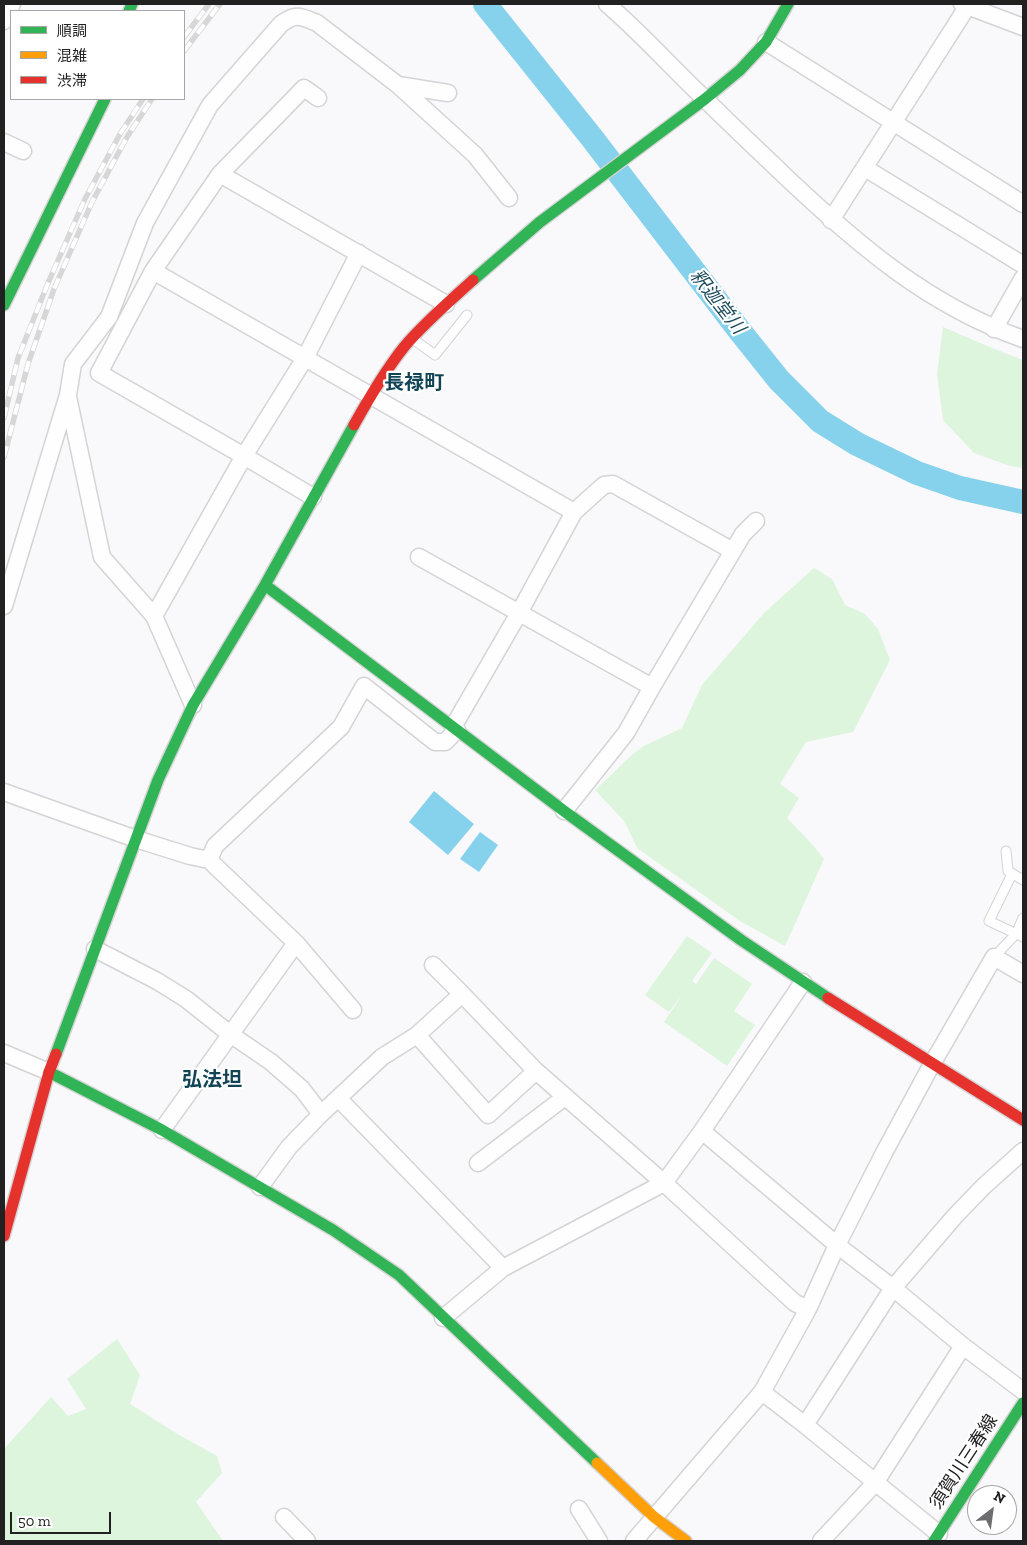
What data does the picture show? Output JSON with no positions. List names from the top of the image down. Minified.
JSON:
{"streets":{"main road":["須賀川三春線"]},"districts":["長禄町","弘法坦"],"water":["釈迦堂川"],"legend":["順調","混雑","渋滞"],"scale_bar":"50 m","north":"top right"}
